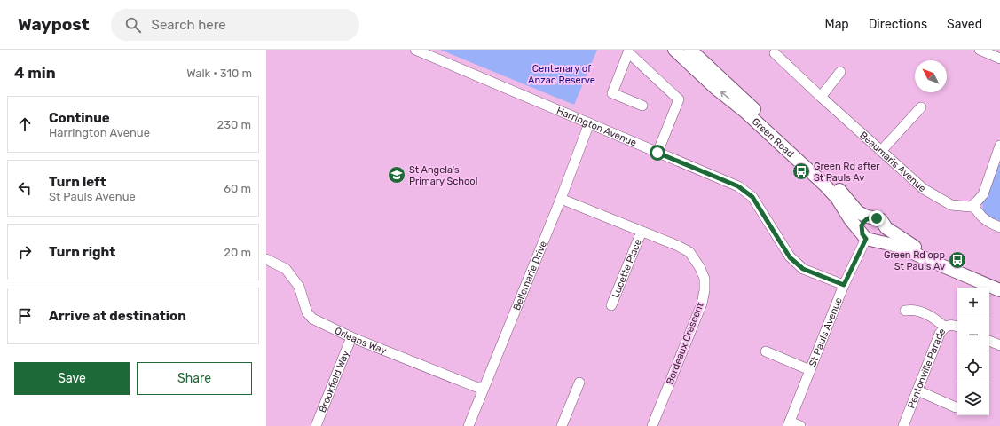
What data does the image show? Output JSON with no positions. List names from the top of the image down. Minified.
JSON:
{"streets":{"main road":["Green Road"],"street":["Harrington Avenue","Beaumaris Avenue","Lucette Place","Bellemarie Drive","St Pauls Avenue","Orleans Way","Bordeaux Crescent","Pentonville Parade","Brookfield Way"]},"crossings":[["Harrington Avenue","Bellemarie Drive"],["Harrington Avenue","St Pauls Avenue"],["Green Road","St Pauls Avenue"],["Lucette Place","Bordeaux Crescent"],["Bellemarie Drive","Orleans Way"],["Bellemarie Drive","Bordeaux Crescent"],["Orleans Way","Brookfield Way"]],"parks":["Centenary of Anzac Reserve"],"places":{"bus stop":["Green Rd after St Pauls Av","Green Rd opp St Pauls Av"],"school or university":["St Angela's Primary School"]},"north":"top left","page":{"header":"Waypost","search":"Search here","nav":["Map","Directions","Saved"],"heading":["4 min","Walk · 310 m"],"list":[["Continue","Harrington Avenue","230 m"],["Turn left","St Pauls Avenue","60 m"],["Turn right","20 m"],"Arrive at destination"],"map_buttons":["+","−"],"buttons":["Save","Share"]}}
